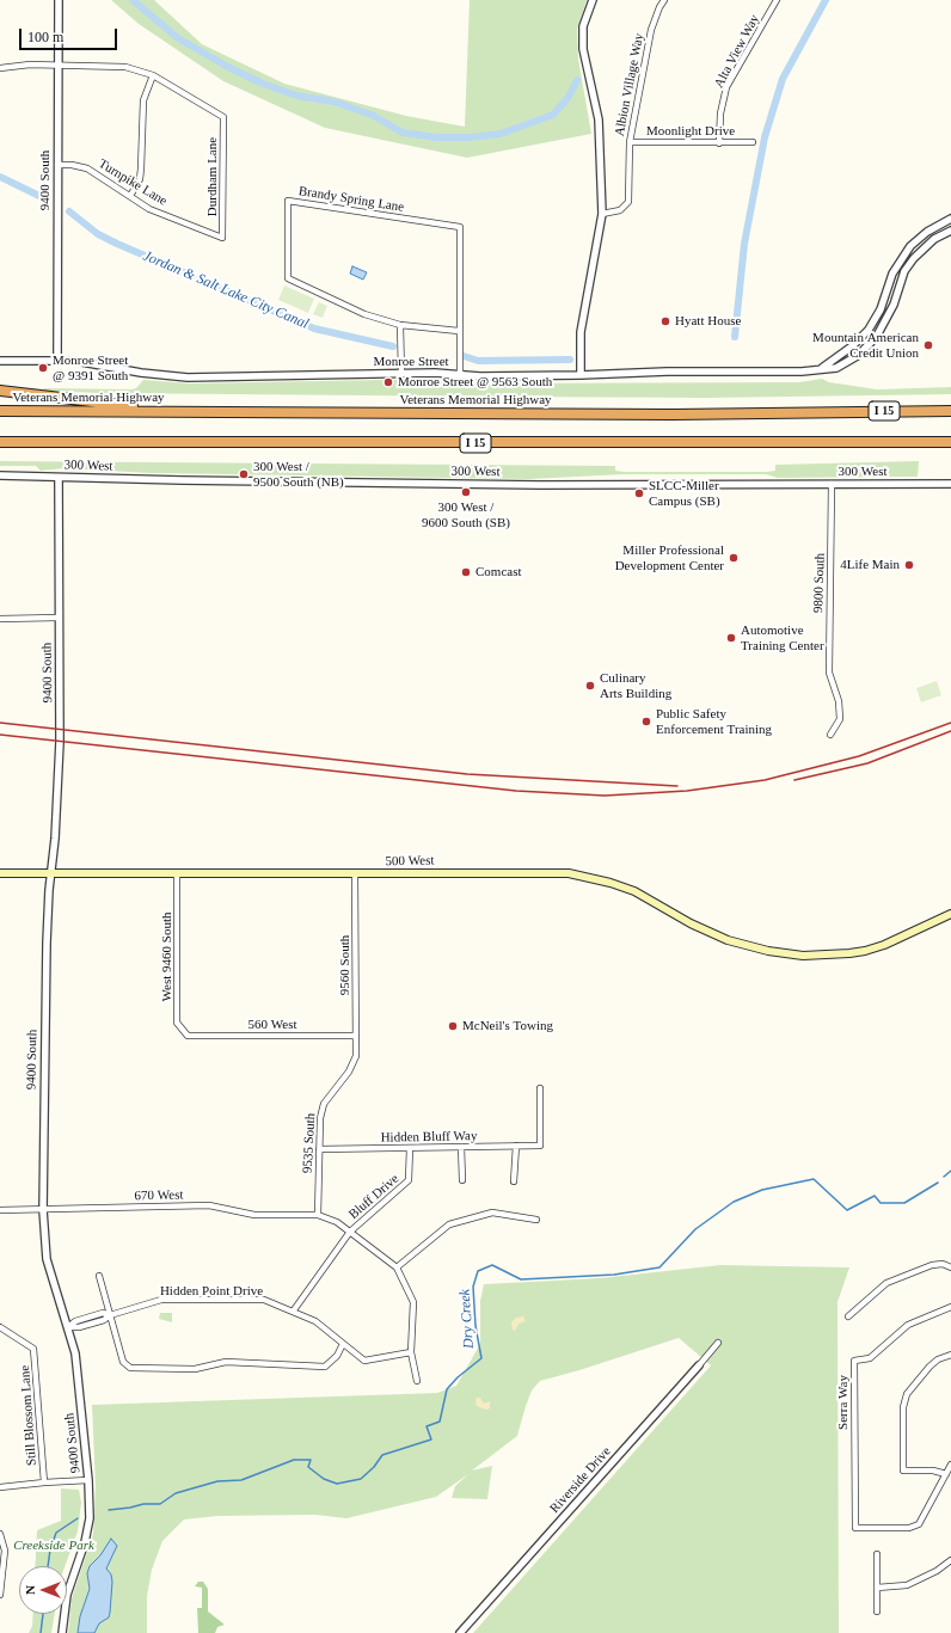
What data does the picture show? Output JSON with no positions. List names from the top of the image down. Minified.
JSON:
{"streets":{"highway":["Veterans Memorial Highway","I 15"],"main road":["500 West"],"street":["Alta View Way","Albion Village Way","Moonlight Drive","Durdham Lane","9400 South","Turnpike Lane","Brandy Spring Lane","Monroe Street","300 West","9800 South","West 9460 South","9560 South","560 West","Hidden Bluff Way","9535 South","670 West","Bluff Drive","Hidden Point Drive","Serra Way","Still Blossom Lane","Riverside Drive"]},"crossings":[["Alta View Way","Moonlight Drive"],["Albion Village Way","Moonlight Drive"],["Durdham Lane","Turnpike Lane"],["9400 South","Turnpike Lane"],["9400 South","Monroe Street"],["9400 South","300 West"],["9400 South","500 West"],["9400 South","670 West"],["9400 South","Hidden Point Drive"],["300 West","9800 South"],["500 West","West 9460 South"],["500 West","9560 South"],["West 9460 South","560 West"],["9560 South","560 West"],["9560 South","9535 South"],["Hidden Bluff Way","9535 South"],["Hidden Bluff Way","Bluff Drive"],["9535 South","670 West"],["Bluff Drive","Hidden Point Drive"]],"water":["Jordan & Salt Lake City Canal","Dry Creek"],"parks":["Creekside Park"],"places":["Hyatt House","Mountain American Credit Union","Monroe Street @ 9391 South","Monroe Street @ 9563 South","300 West / 9500 South (NB)","300 West / 9600 South (SB)","SLCC-Miller Campus (SB)","Miller Professional Development Center","4Life Main","Comcast","Automotive Training Center","Culinary Arts Building","Public Safety Enforcement Training","McNeil's Towing"],"scale_bar":"100 m","north":"left"}
